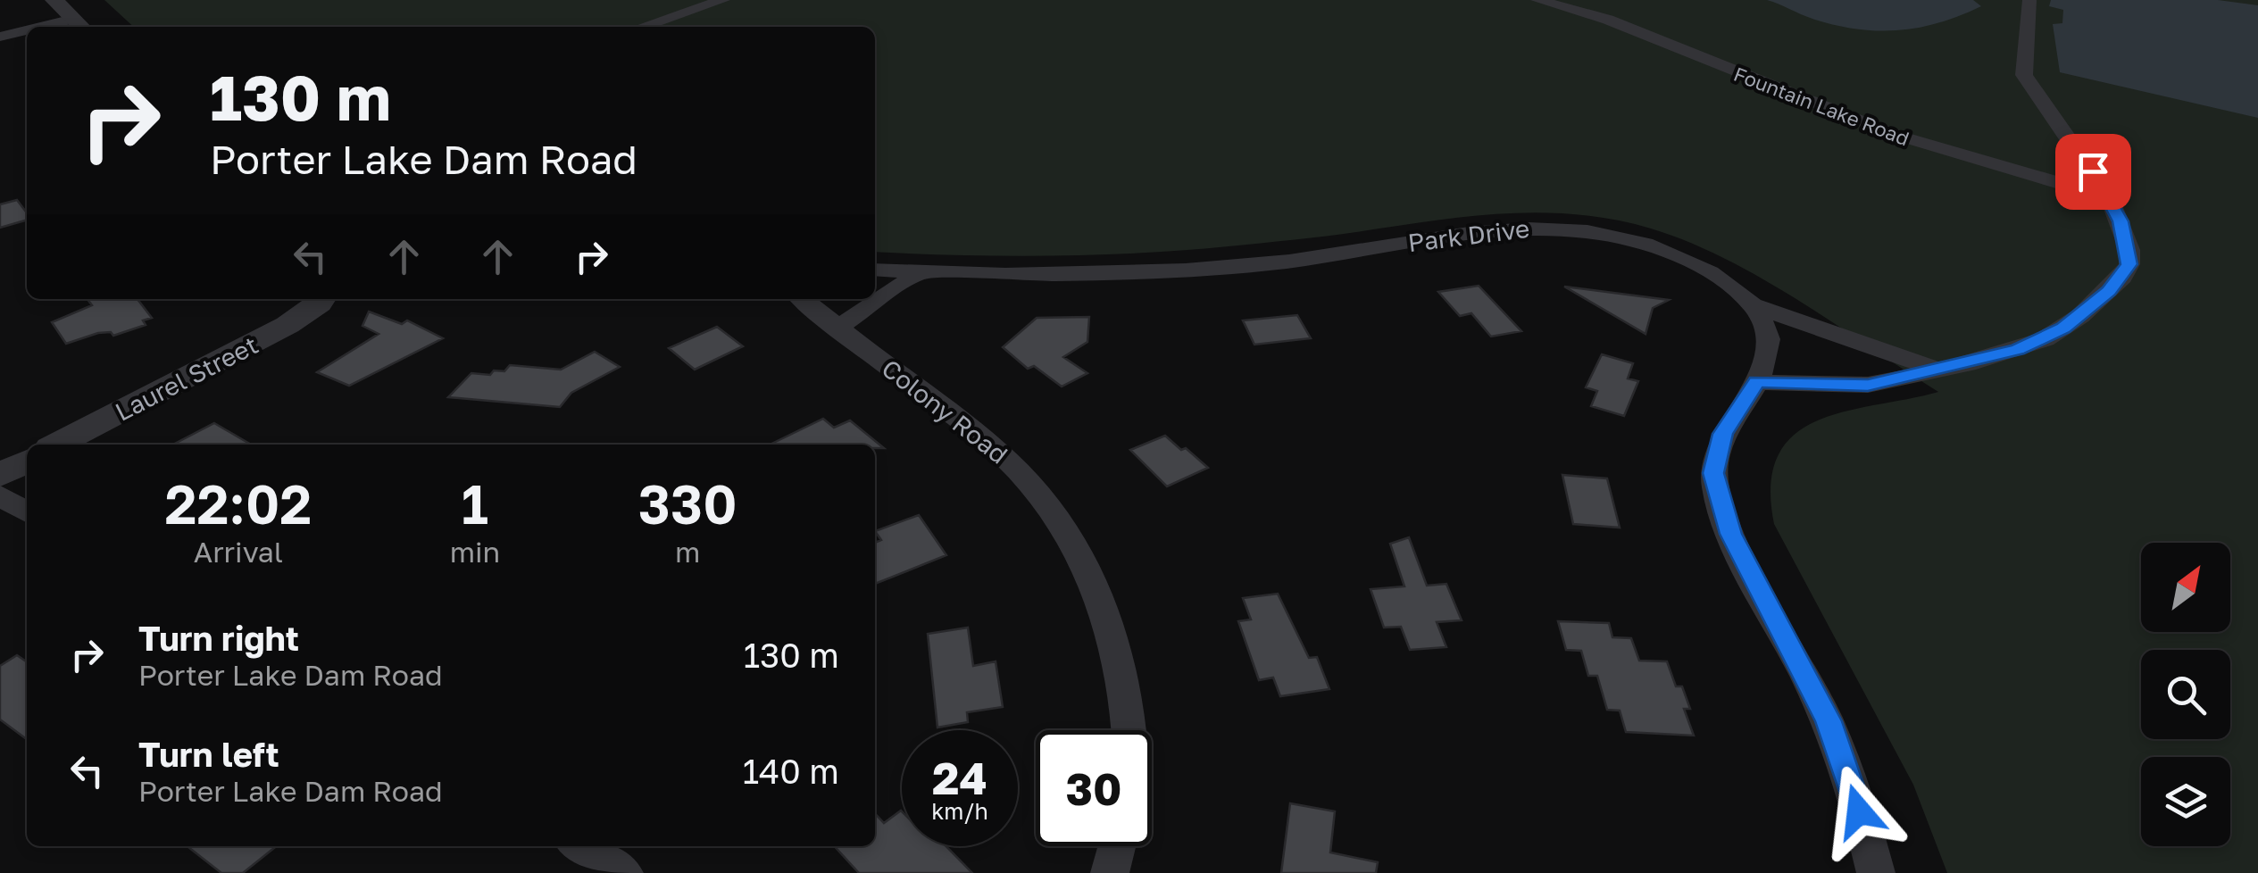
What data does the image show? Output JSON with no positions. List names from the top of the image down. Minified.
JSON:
{"streets":{"street":["Fountain Lake Road","Park Drive","Laurel Street","Colony Road"]},"north":"top right","page":{"turn":["130 m","Porter Lake Dam Road"],"eta":["22:02","Arrival","1","min","330","m"],"list":[{"name":"Turn right","note":"Porter Lake Dam Road","value":"130 m"},{"name":"Turn left","note":"Porter Lake Dam Road","value":"140 m"}],"speed":"24 km/h","limit":"30"}}
